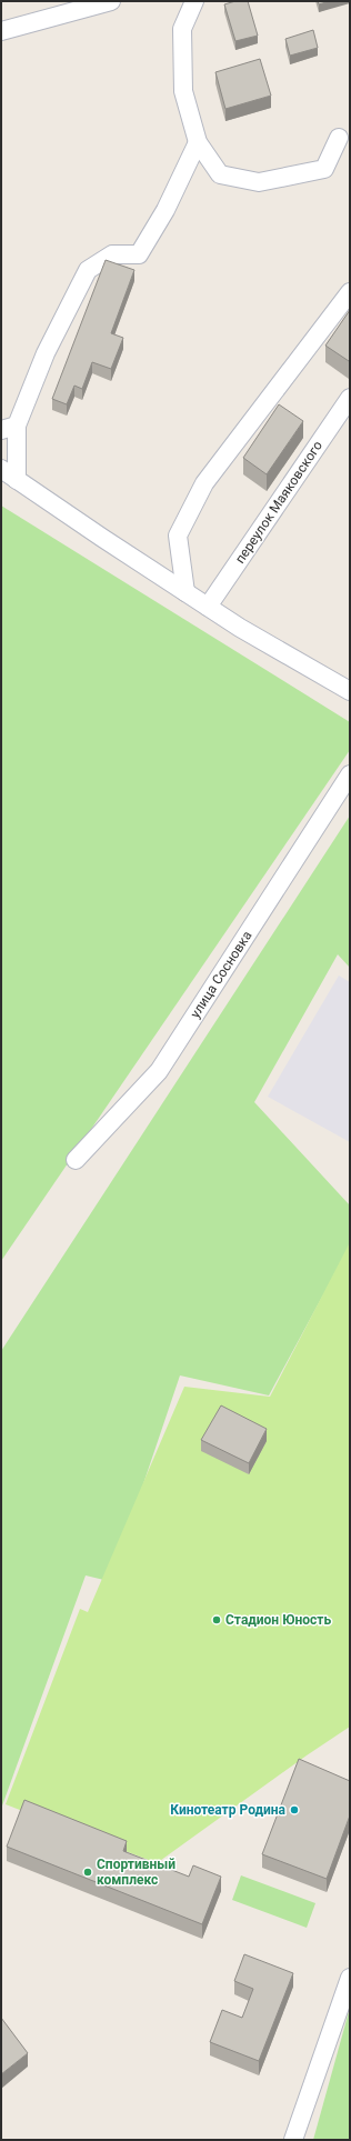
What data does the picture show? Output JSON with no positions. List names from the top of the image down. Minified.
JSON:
{"streets":{"street":["переулок Маяковского","улица Сосновка"]},"places":["Стадион Юность","Кинотеатр Родина","Спортивный комплекс"]}
